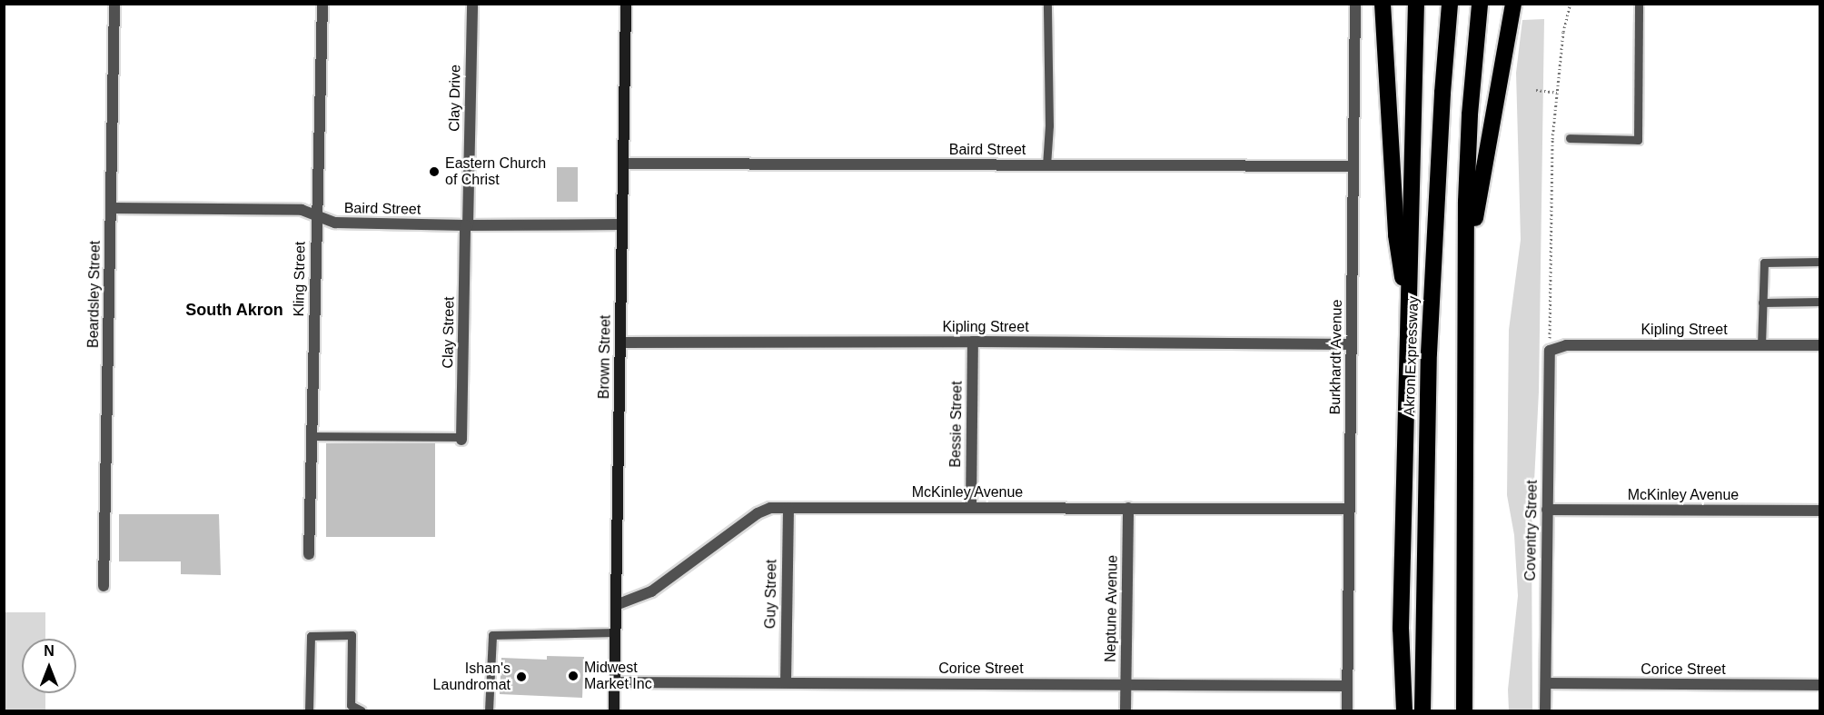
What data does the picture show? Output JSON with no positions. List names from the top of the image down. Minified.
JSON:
{"streets":{"highway":["Akron Expressway"],"main road":["Brown Street"],"street":["Clay Drive","Baird Street","Kling Street","Beardsley Street","Kipling Street","Clay Street","Burkhardt Avenue","Bessie Street","McKinley Avenue","Coventry Street","Guy Street","Neptune Avenue","Corice Street"]},"crossings":[["Clay Drive","Baird Street"],["Clay Drive","Clay Street"],["Baird Street","Kling Street"],["Baird Street","Beardsley Street"],["Baird Street","Clay Street"],["Baird Street","Brown Street"],["Baird Street","Burkhardt Avenue"],["Kipling Street","Brown Street"],["Kipling Street","Burkhardt Avenue"],["Kipling Street","Bessie Street"],["Kipling Street","Coventry Street"],["Brown Street","McKinley Avenue"],["Brown Street","Corice Street"],["Burkhardt Avenue","McKinley Avenue"],["Burkhardt Avenue","Corice Street"],["Bessie Street","McKinley Avenue"],["McKinley Avenue","Coventry Street"],["McKinley Avenue","Guy Street"],["McKinley Avenue","Neptune Avenue"],["Coventry Street","Corice Street"],["Guy Street","Corice Street"],["Neptune Avenue","Corice Street"]],"districts":["South Akron"],"places":["Eastern Church of Christ","Midwest Market Inc","Ishan's Laundromat"],"north":"top"}
